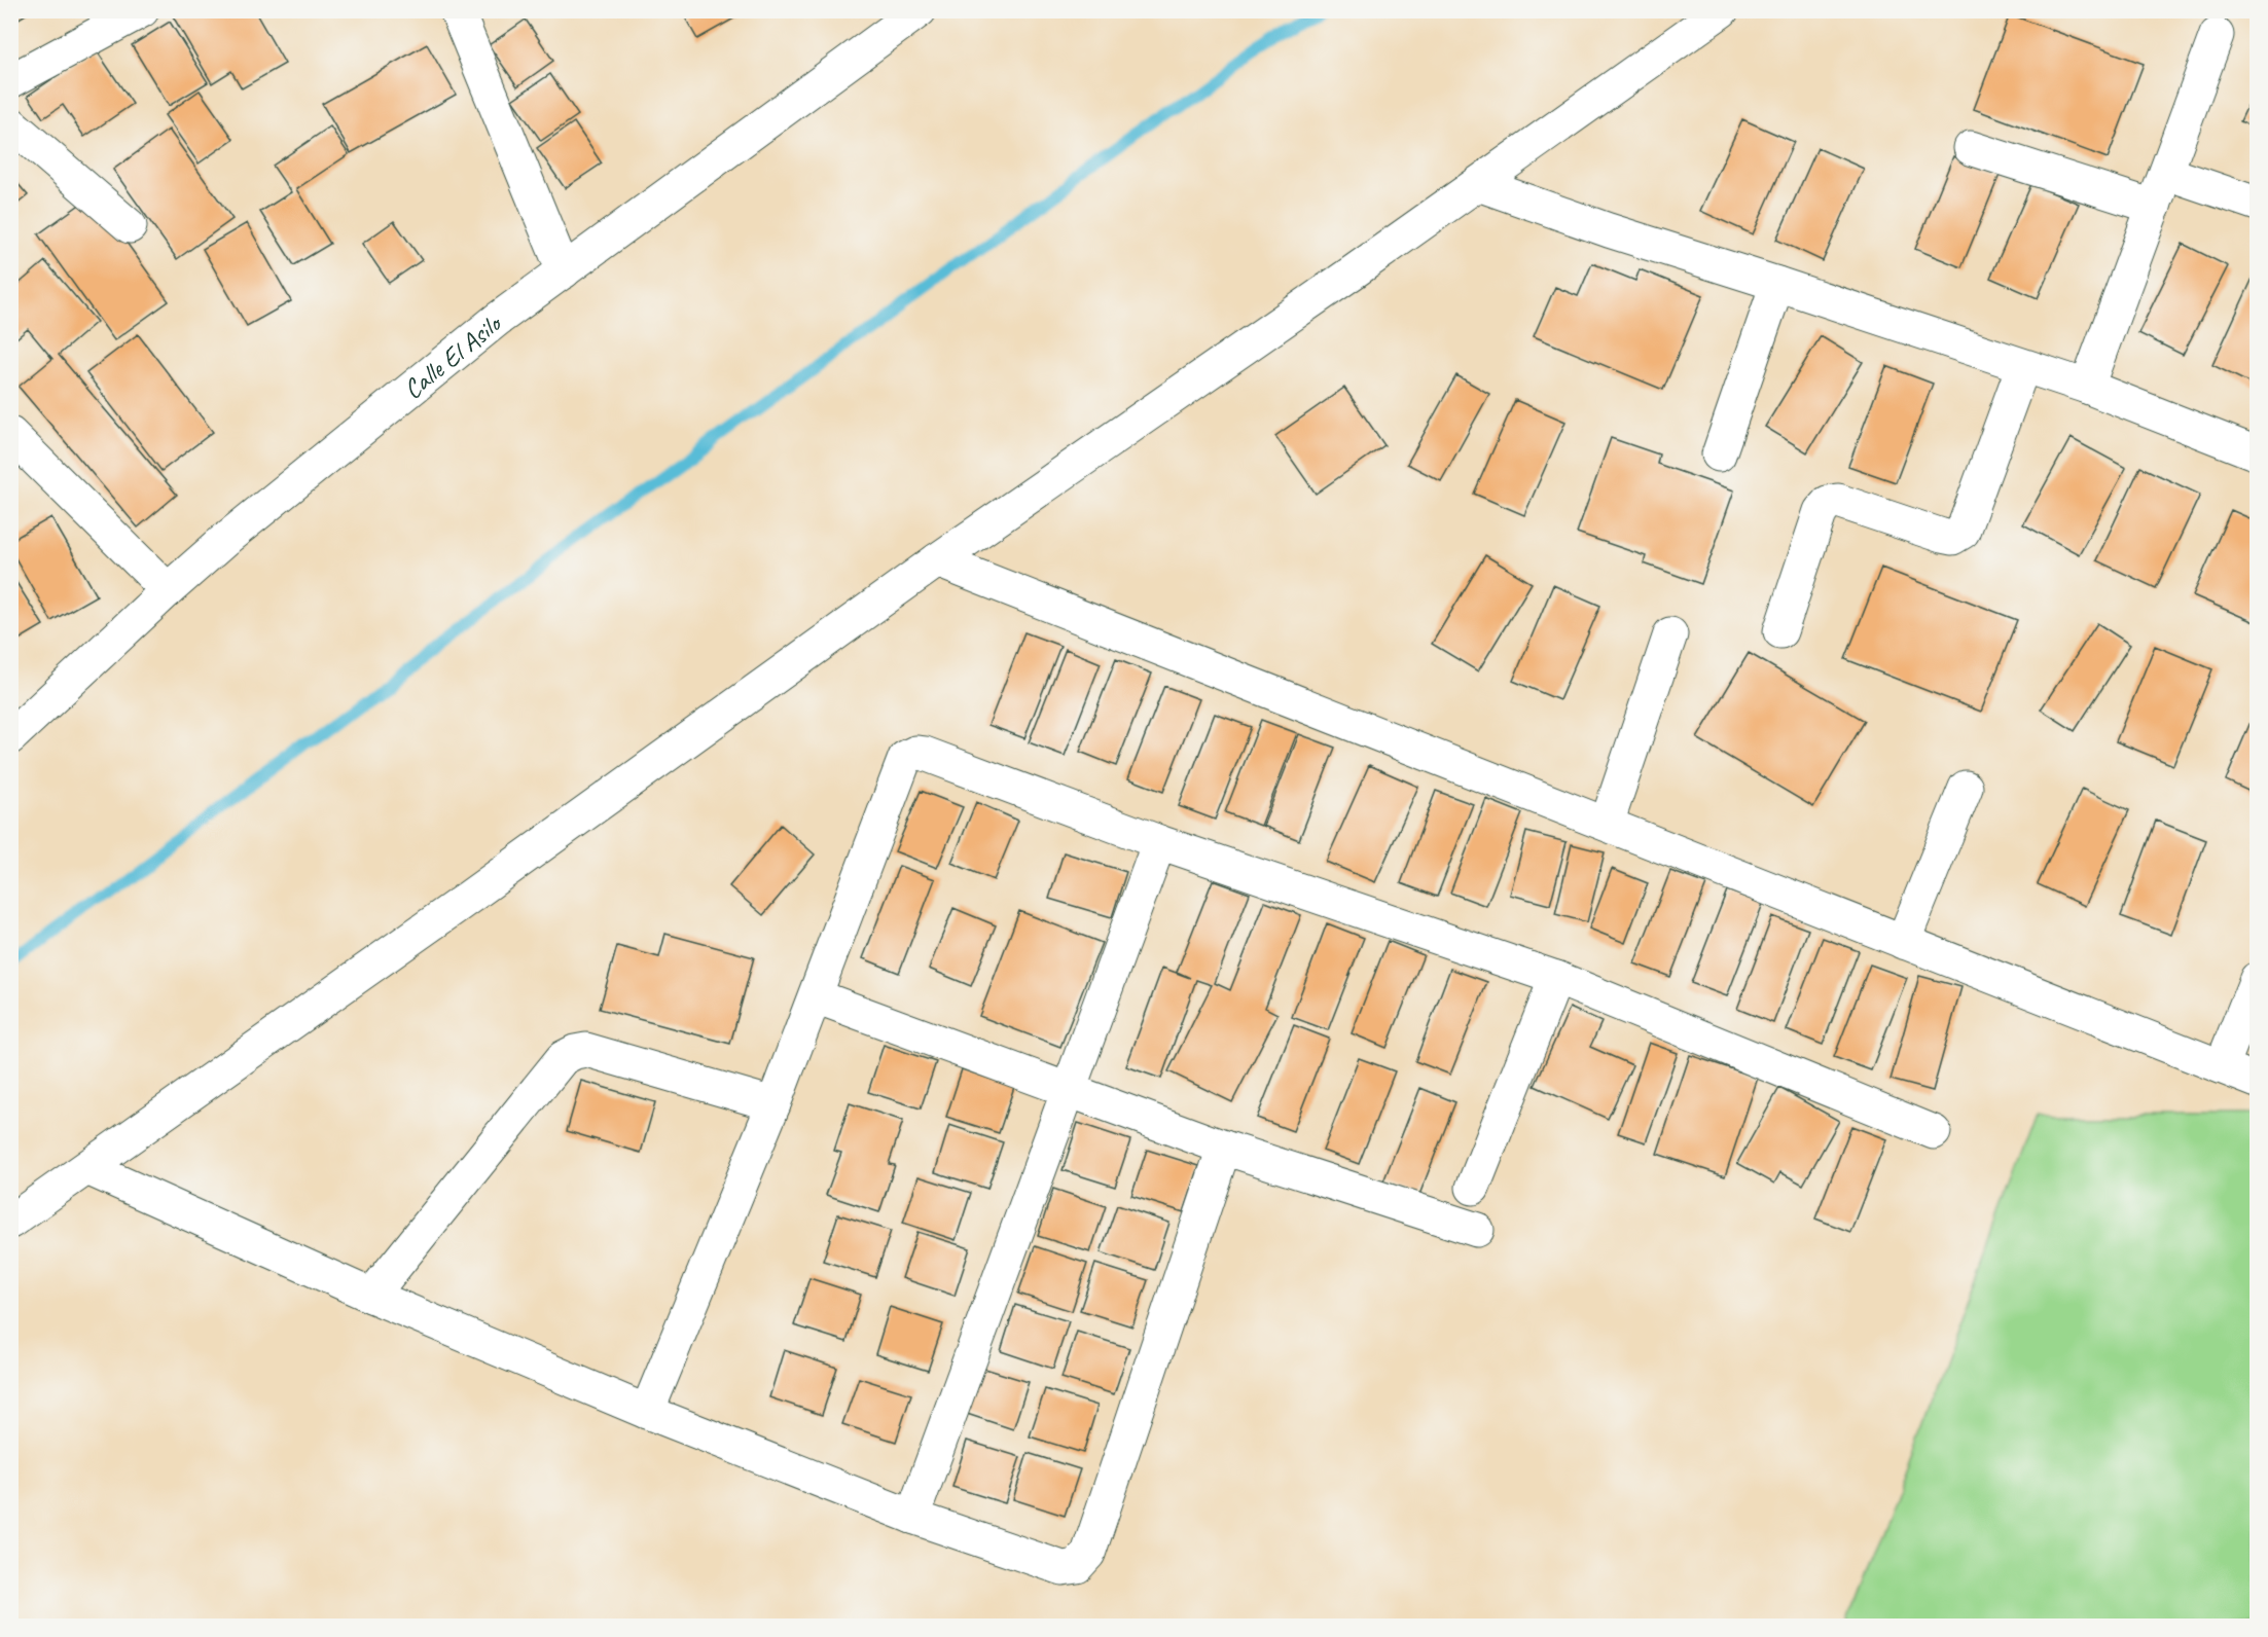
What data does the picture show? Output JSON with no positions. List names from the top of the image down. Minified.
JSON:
{"streets":{"street":["Calle El Asilo"]}}
